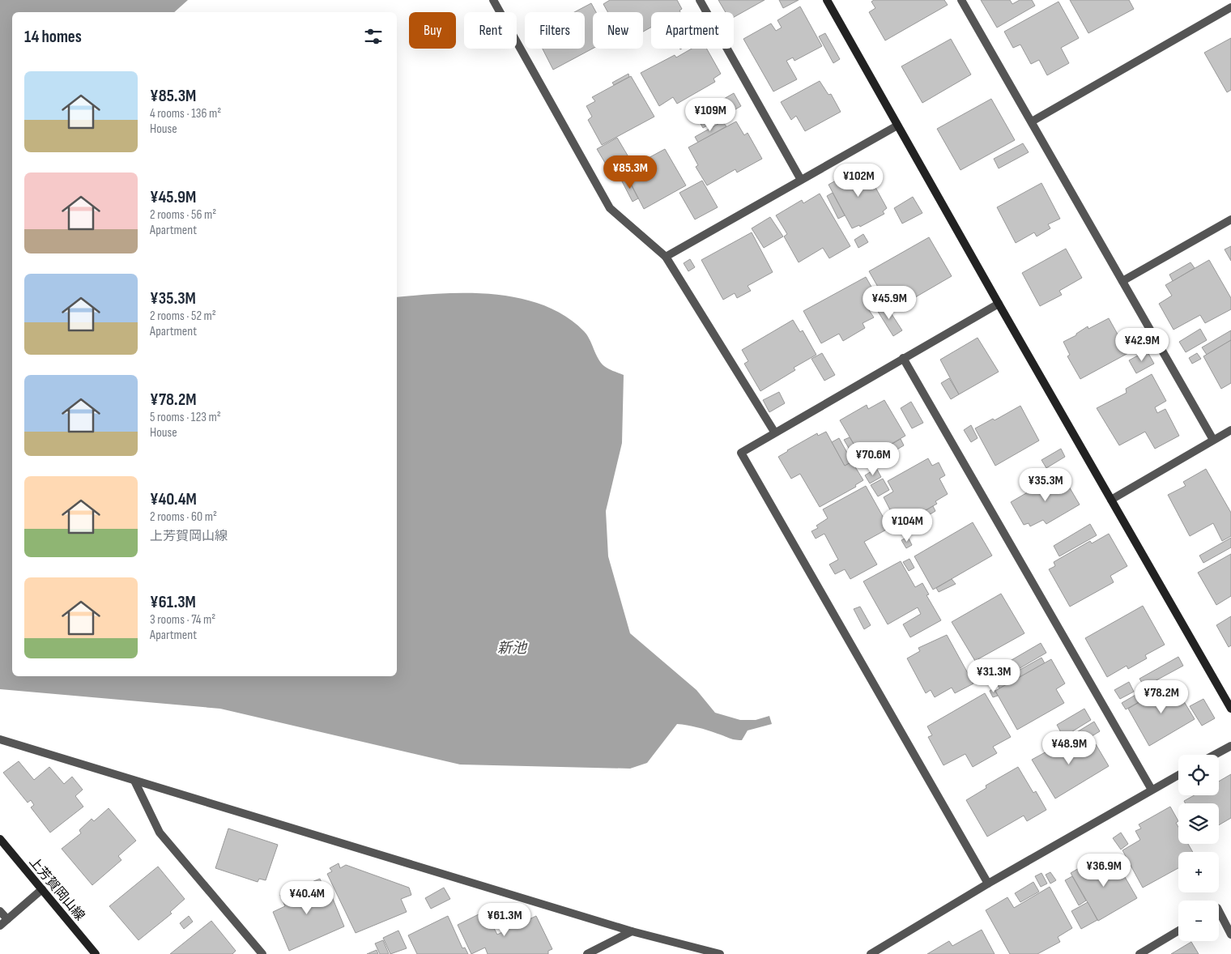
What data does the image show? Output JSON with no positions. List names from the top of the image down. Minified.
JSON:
{"streets":{"street":["上芳賀岡山線"]},"water":["新池"],"page":{"chip":["Buy","Rent","Filters","New","Apartment"],"heading":"14 homes","list":[{"name":"¥85.3M","note":"4 rooms · 136 m² · House"},{"name":"¥45.9M","note":"2 rooms · 56 m² · Apartment"},{"name":"¥35.3M","note":"2 rooms · 52 m² · Apartment"},{"name":"¥78.2M","note":"5 rooms · 123 m² · House"},{"name":"¥40.4M","note":"2 rooms · 60 m² · 上芳賀岡山線"},{"name":"¥61.3M","note":"3 rooms · 74 m² · Apartment"}],"price":["¥109M","¥85.3M","¥102M","¥45.9M","¥42.9M","¥70.6M","¥35.3M","¥104M","¥31.3M","¥78.2M","¥48.9M","¥36.9M","¥40.4M","¥61.3M"],"map_buttons":["+","−"]}}
